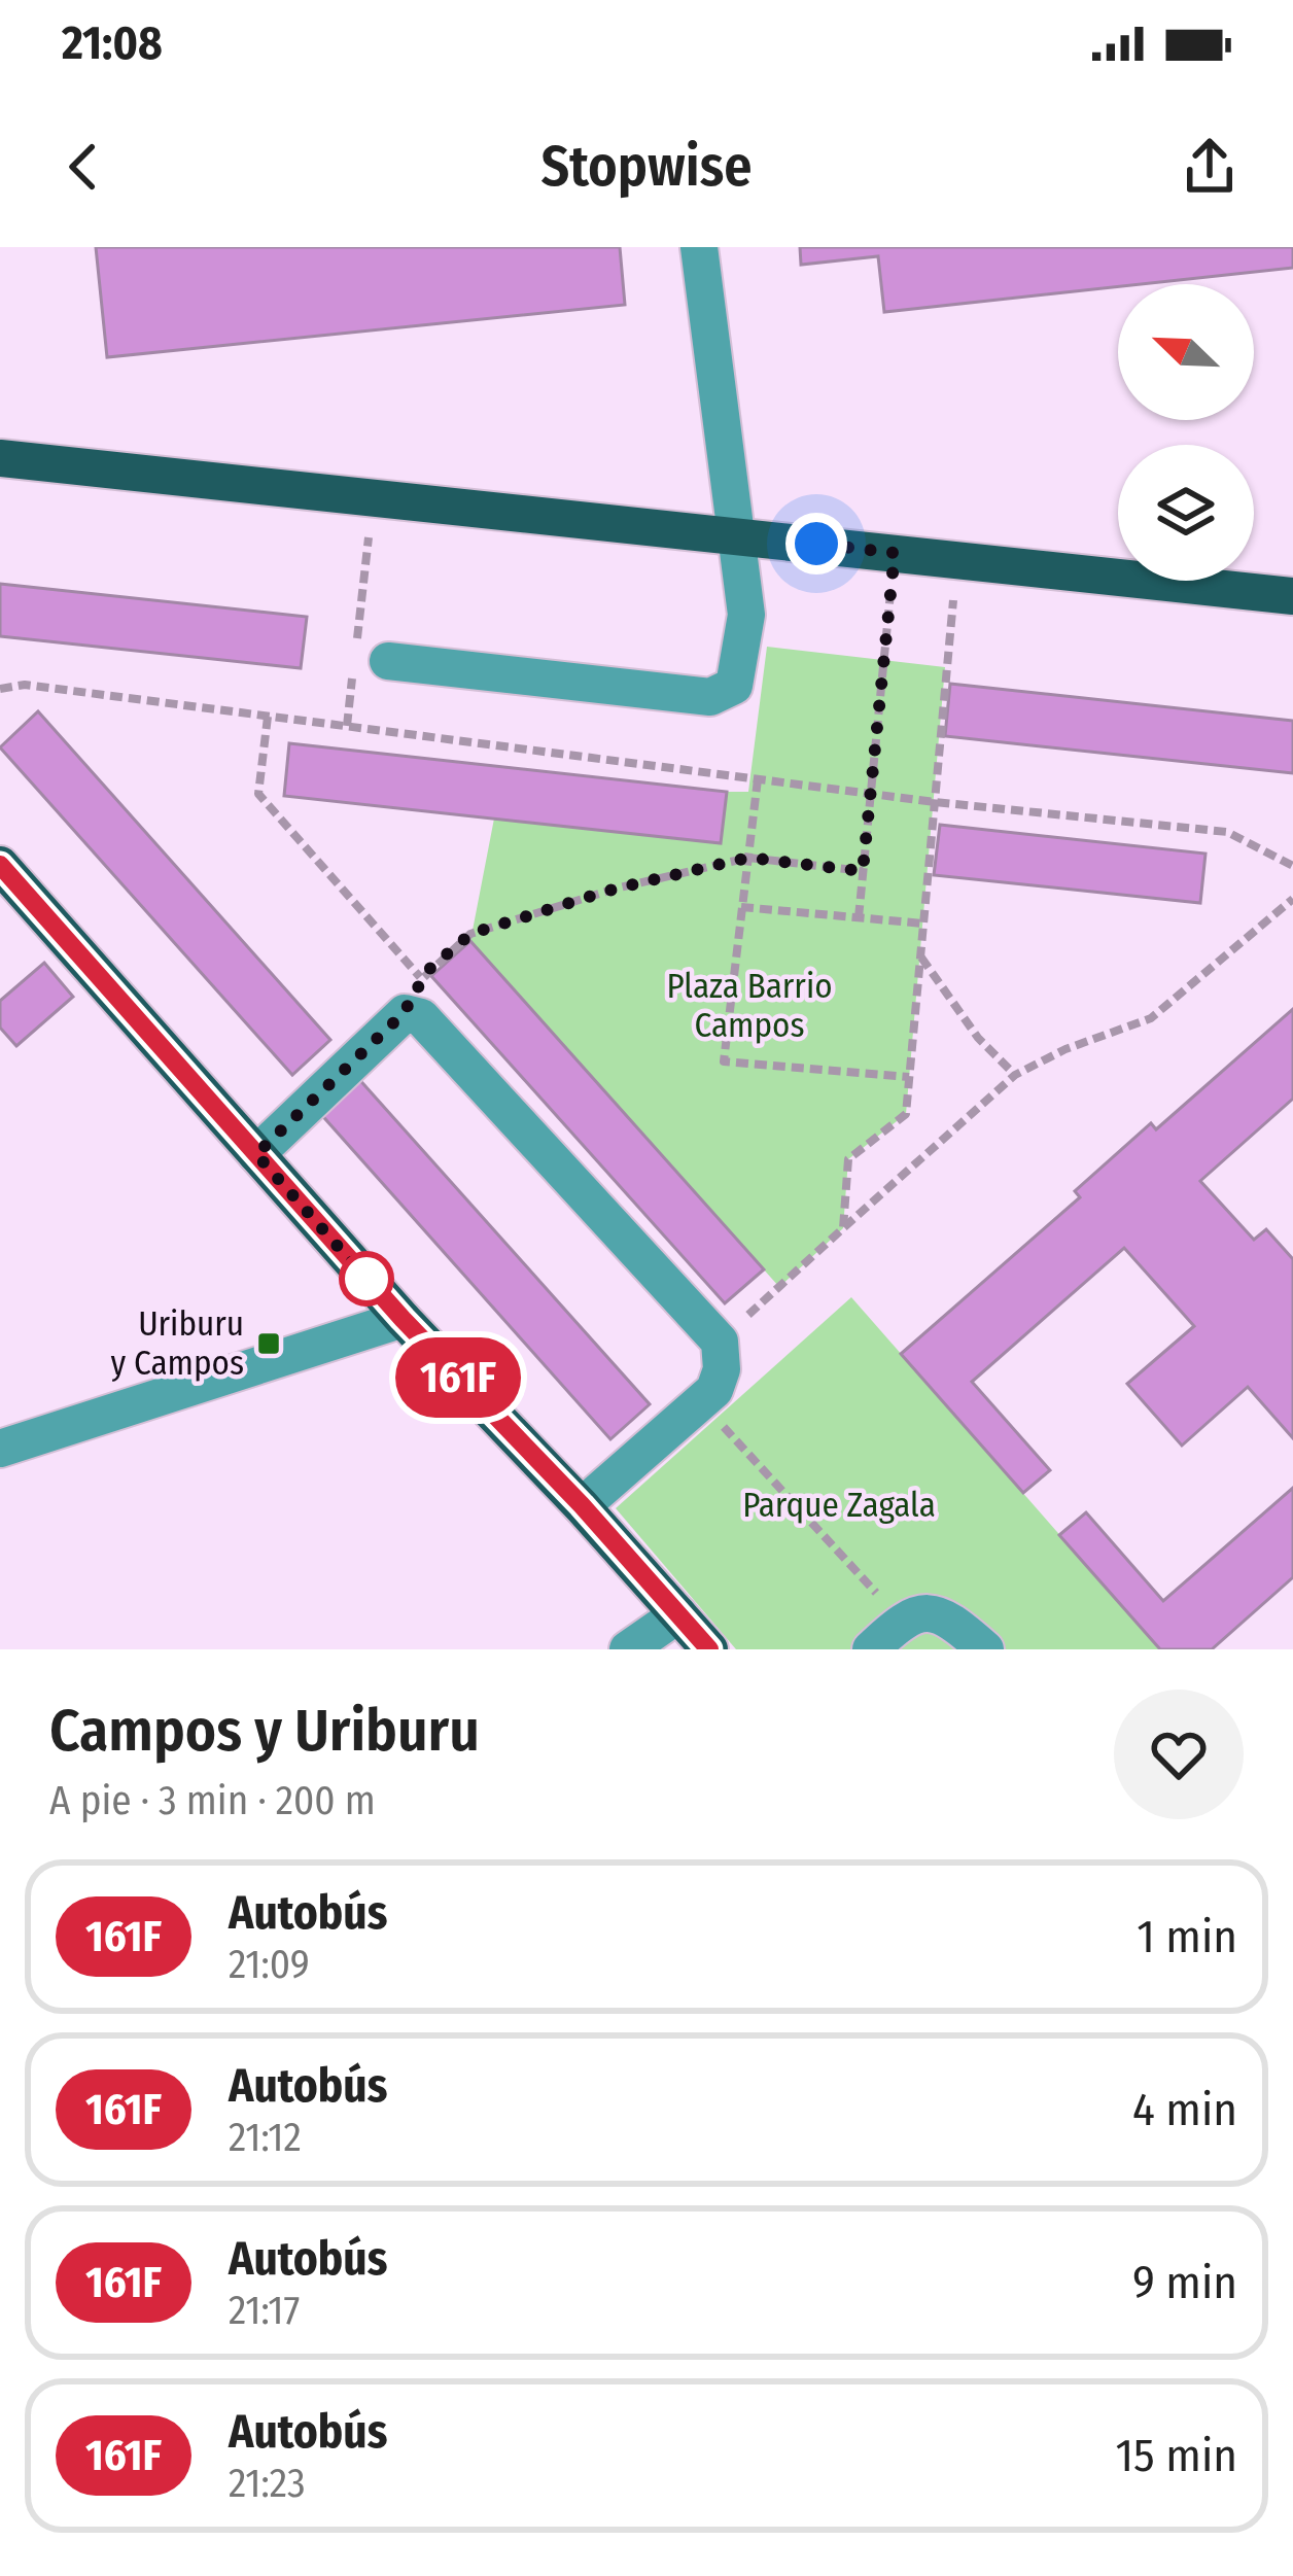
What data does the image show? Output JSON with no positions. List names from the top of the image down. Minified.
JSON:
{"parks":["Plaza Barrio Campos","Parque Zagala"],"places":{"transit":["Uriburu y Campos"]},"lines":["bus line 161F"],"north":"top left","page":{"status":"21:08","header":"Stopwise","on_map":"161F","heading":["Campos y Uriburu","A pie · 3 min · 200 m"],"list":[{"mark":"161F","name":"Autobús","note":"21:09","value":"1 min"},{"mark":"161F","name":"Autobús","note":"21:12","value":"4 min"},{"mark":"161F","name":"Autobús","note":"21:17","value":"9 min"},{"mark":"161F","name":"Autobús","note":"21:23","value":"15 min"}]}}
